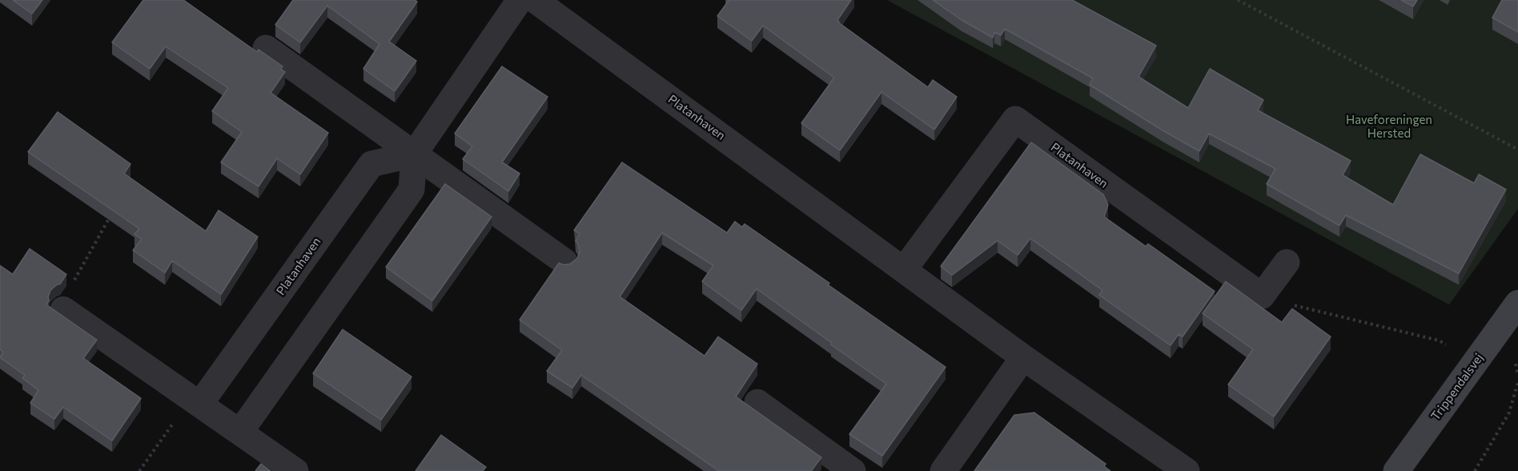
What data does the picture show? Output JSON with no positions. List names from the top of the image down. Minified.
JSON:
{"streets":{"street":["Platanhaven","Trippendalsvej"]},"parks":["Haveforeningen Hersted"]}
